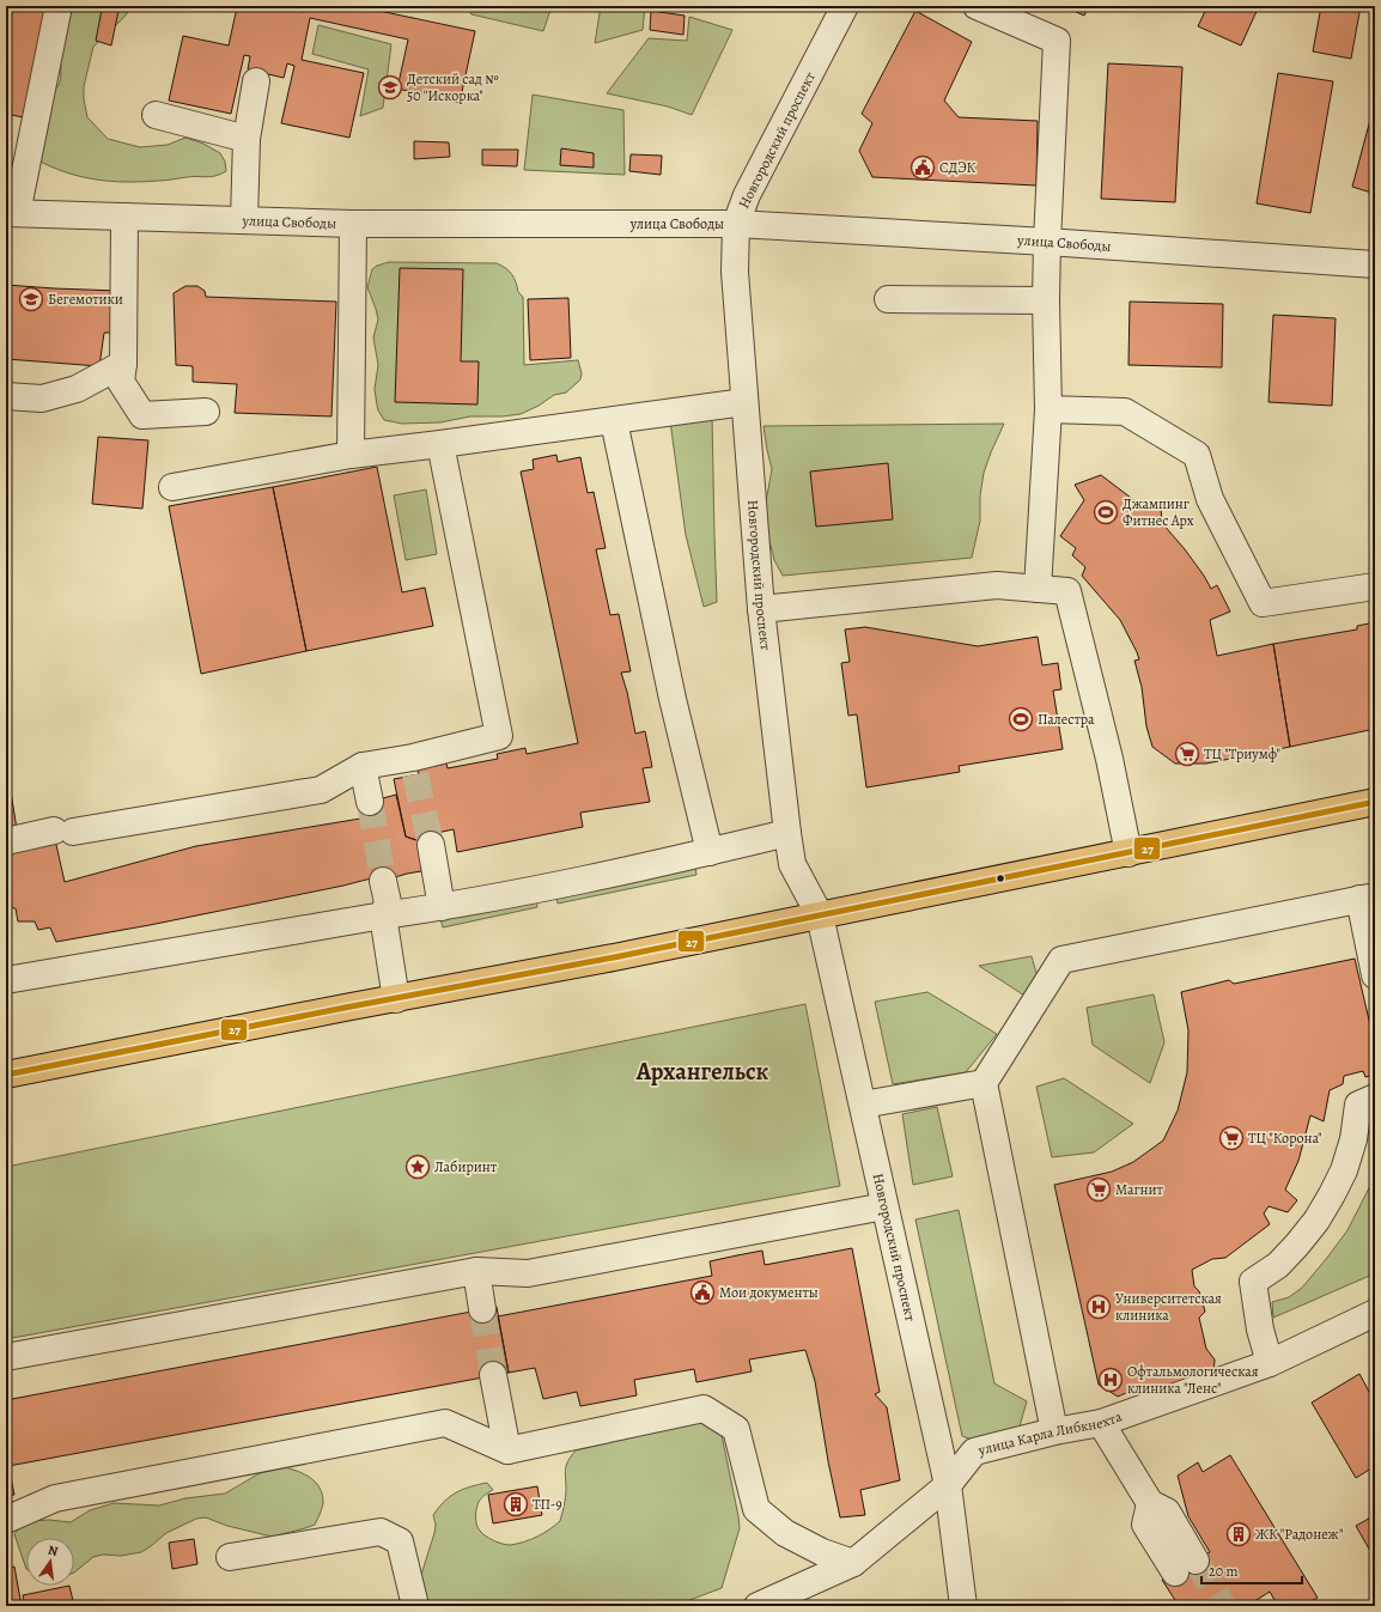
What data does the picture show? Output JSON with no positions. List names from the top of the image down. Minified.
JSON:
{"streets":{"street":["Новгородский проспект","улица Свободы","улица Карла Либкнехта"]},"crossings":[["Новгородский проспект","улица Свободы"],["Новгородский проспект","улица Карла Либкнехта"]],"districts":["Архангельск"],"places":{"school or university":["Детский сад № 50 \"Искорка\"","Бегемотики"],"public building":["СДЭК","Мои документы"],"sports":["Джампинг Фитнес Арх","Палестра"],"supermarket":["ТЦ \"Триумф\"","ТЦ \"Корона\"","Магнит"],"place":["Лабиринт"],"hospital":["Университетская клиника","Офтальмологическая клиника \"Ленс\""],"building":["ТП-9","ЖК \"Радонеж\""]},"lines":["transit line 27"],"scale_bar":"20 m","north":"top"}
